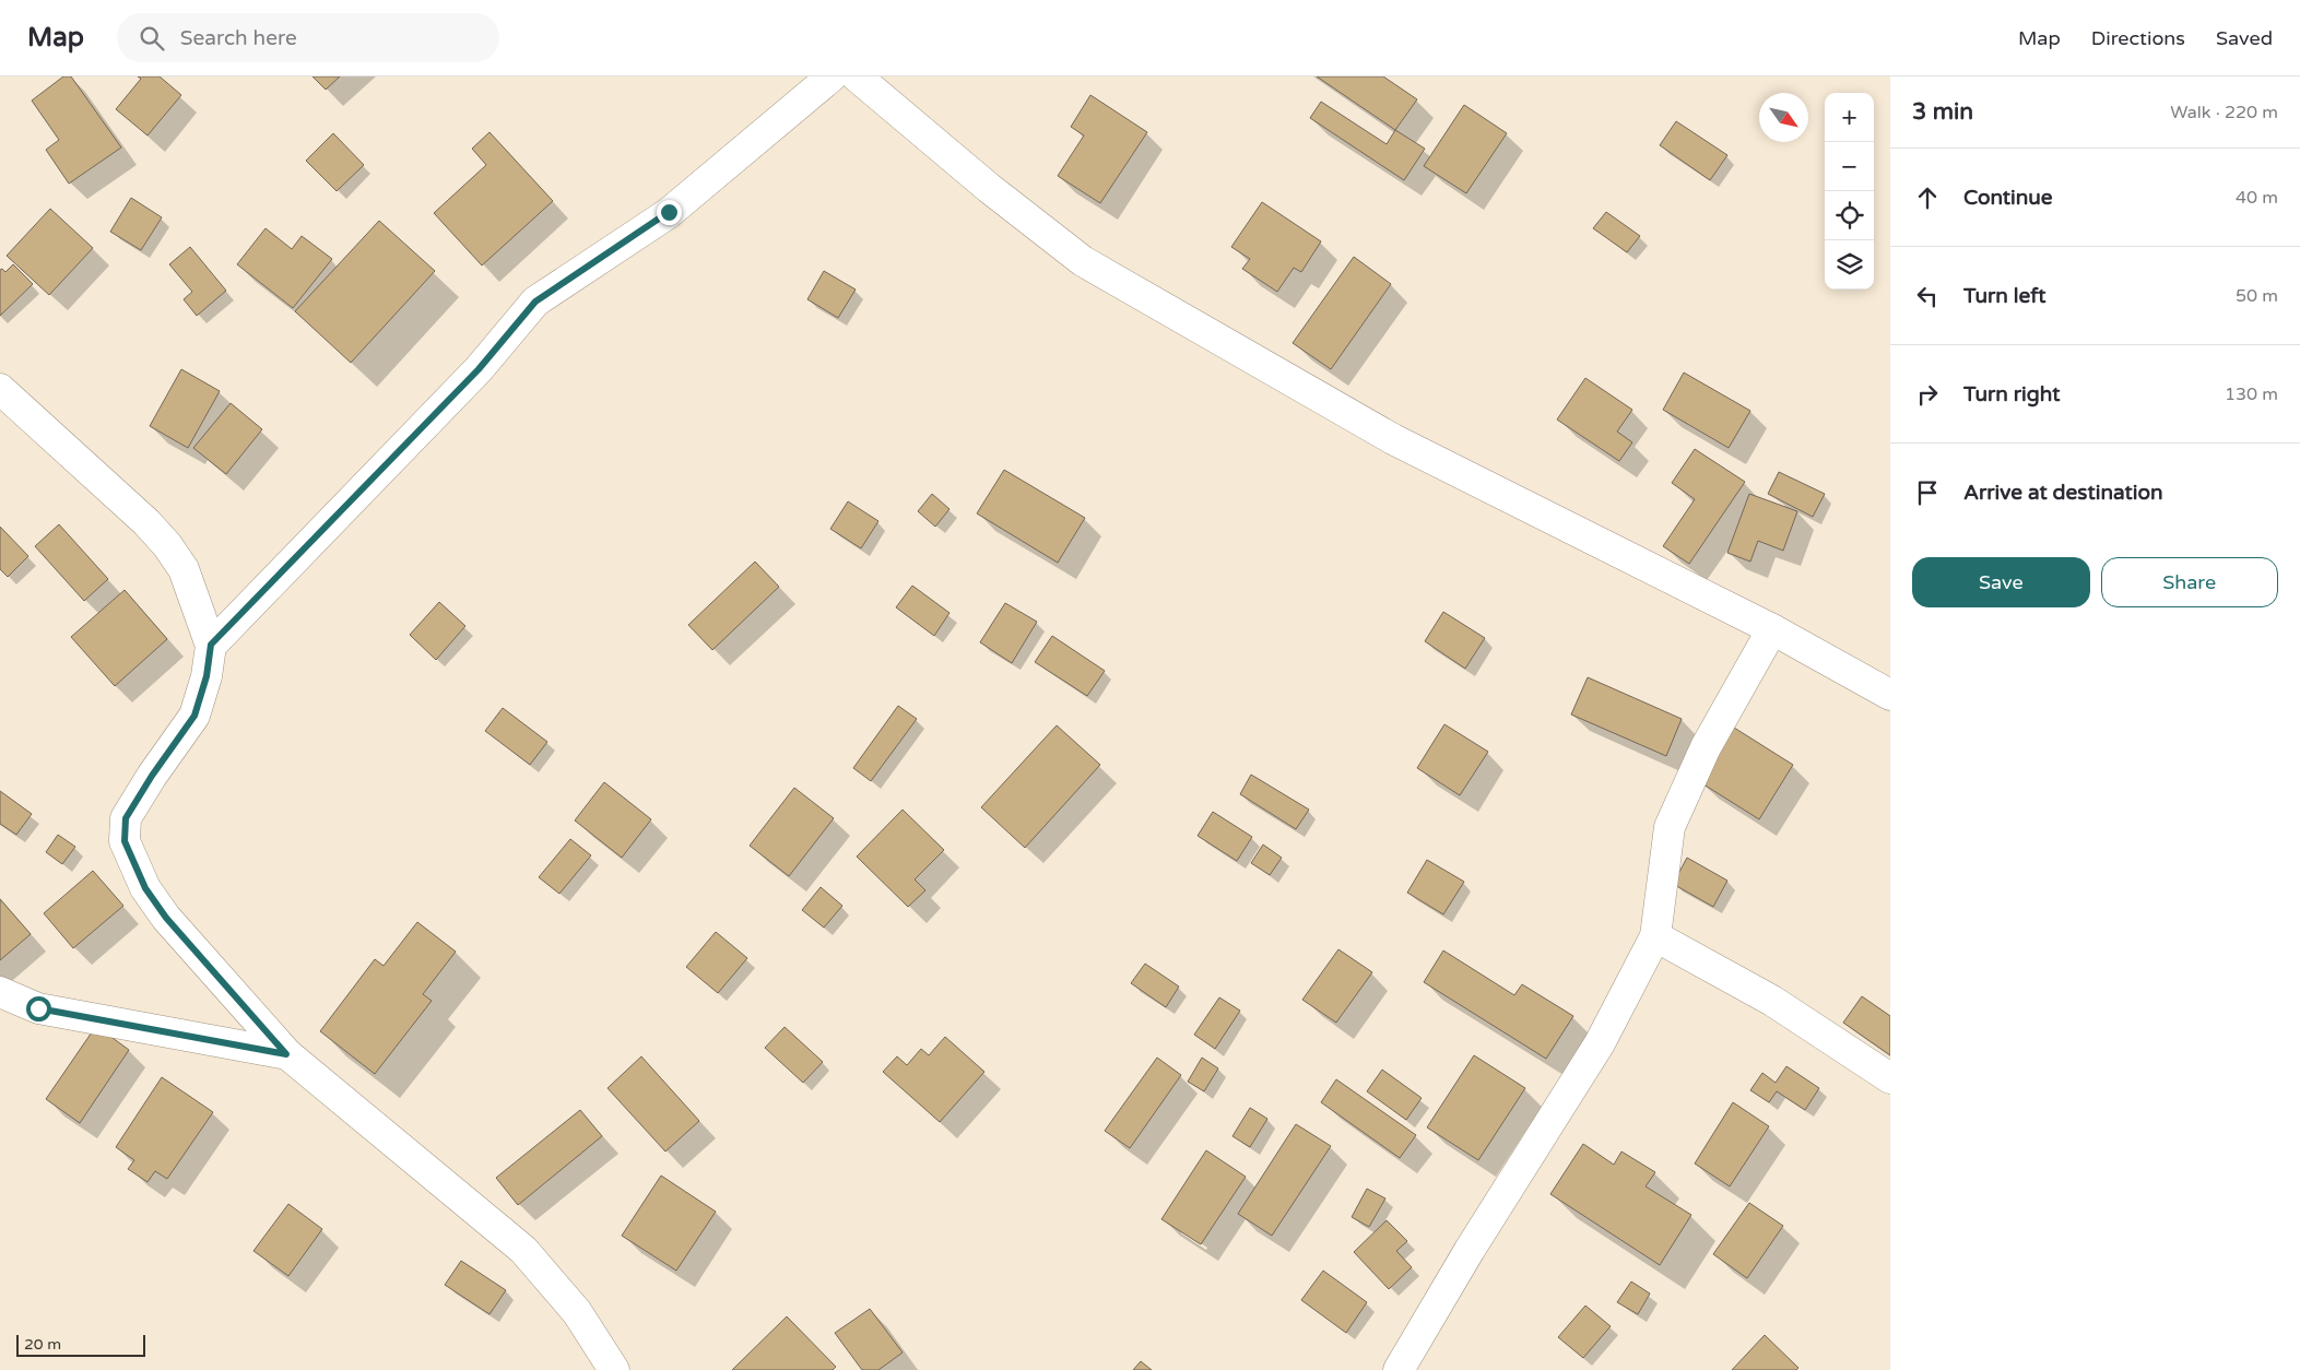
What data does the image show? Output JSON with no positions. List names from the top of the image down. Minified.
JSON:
{"scale_bar":"20 m","north":"bottom right","page":{"header":"Map","search":"Search here","nav":["Map","Directions","Saved"],"heading":["3 min","Walk · 220 m"],"map_buttons":["+","−"],"list":[["Continue","40 m"],["Turn left","50 m"],["Turn right","130 m"],"Arrive at destination"],"buttons":["Save","Share"],"scale":"20 m"}}
